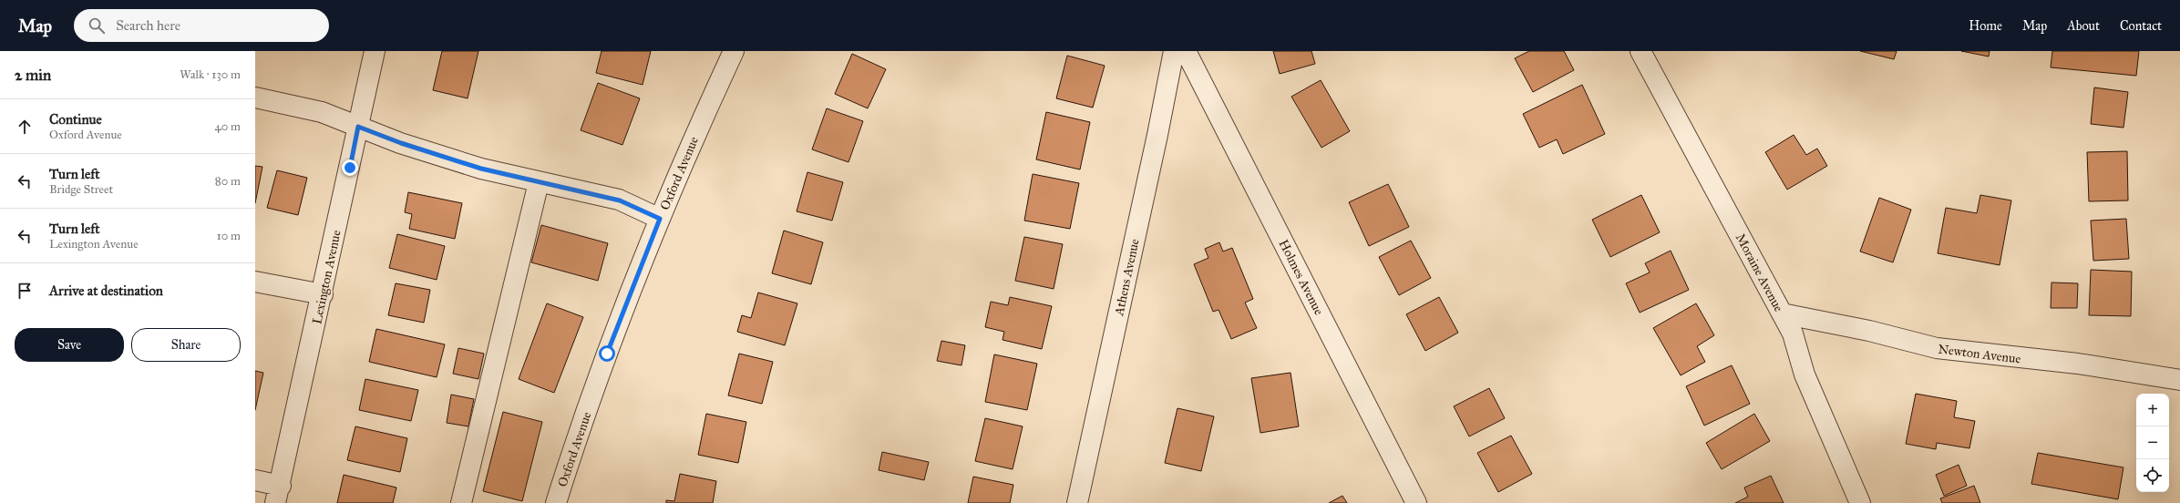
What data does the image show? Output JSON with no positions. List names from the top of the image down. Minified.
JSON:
{"streets":{"street":["Oxford Avenue","Moraine Avenue","Lexington Avenue","Athens Avenue","Holmes Avenue","Newton Avenue"]},"crossings":[["Moraine Avenue","Newton Avenue"]],"page":{"header":"Map","search":"Search here","nav":["Home","Map","About","Contact"],"heading":["2 min","Walk · 130 m"],"list":[["Continue","Oxford Avenue","40 m"],["Turn left","Bridge Street","80 m"],["Turn left","Lexington Avenue","10 m"],"Arrive at destination"],"buttons":["Save","Share"],"map_buttons":["+","−"]}}
